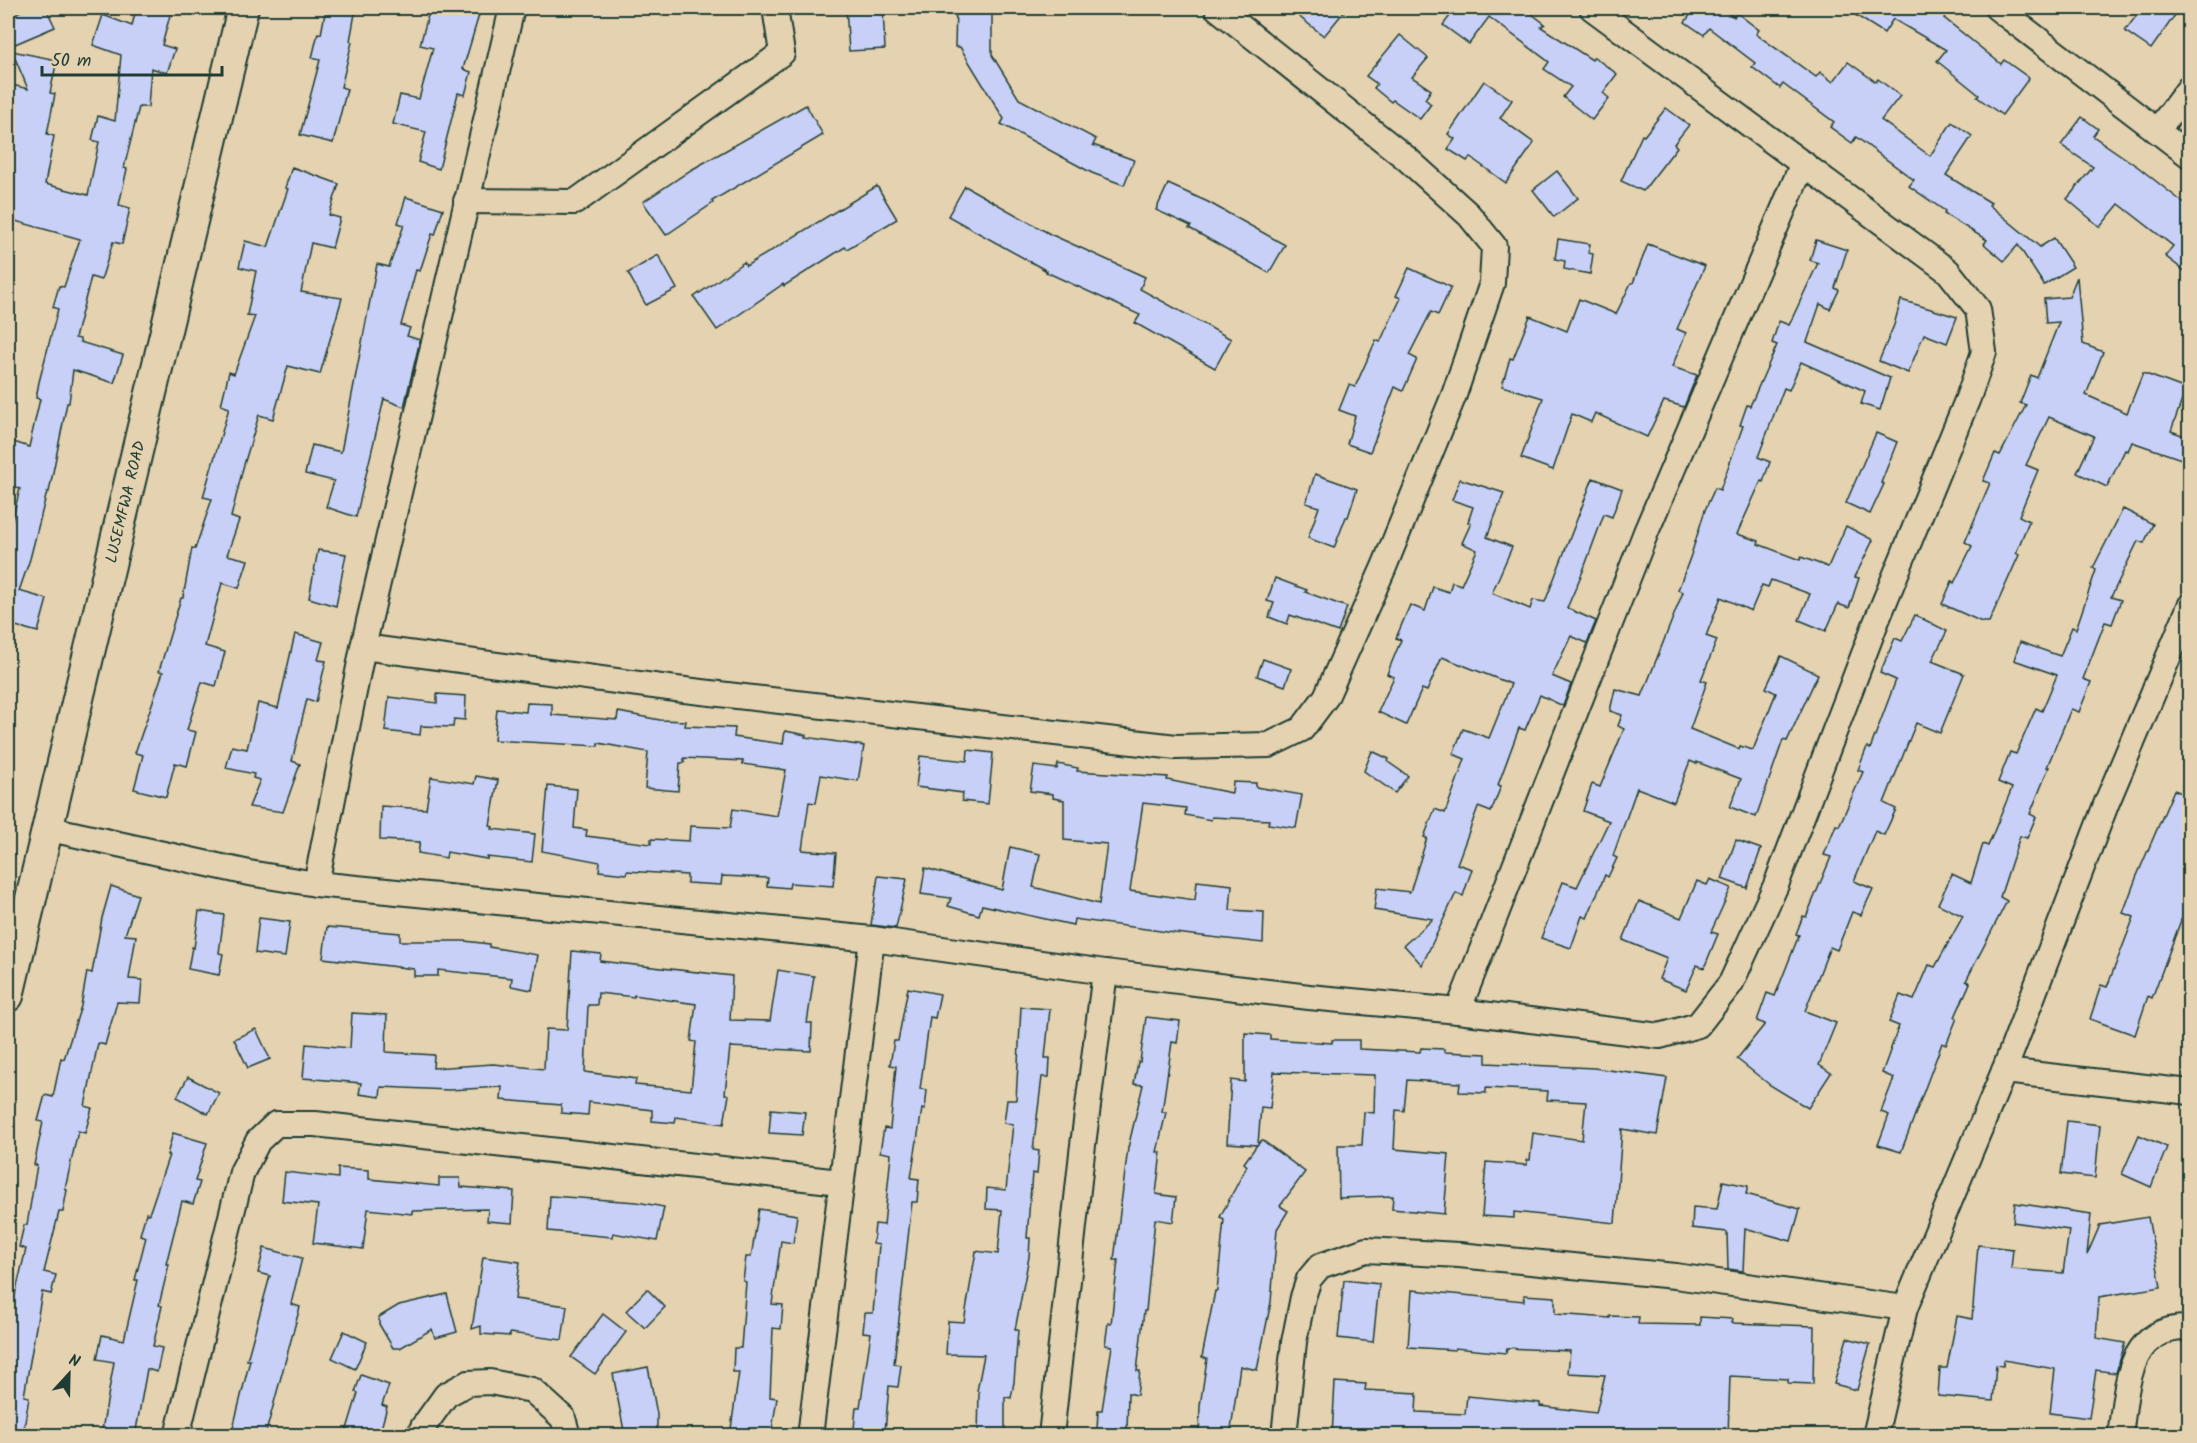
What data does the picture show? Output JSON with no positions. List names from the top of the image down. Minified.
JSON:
{"streets":{"street":["LUSEMFWA ROAD"]},"scale_bar":"50 m","north":"top"}
